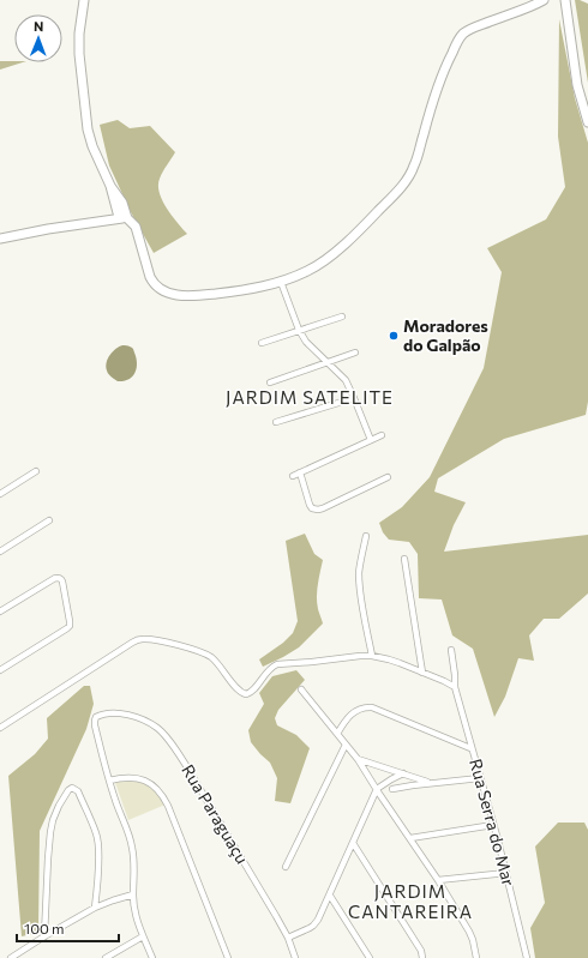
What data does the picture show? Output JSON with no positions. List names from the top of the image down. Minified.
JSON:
{"streets":{"street":["Rua Paraguaçu","Rua Serra do Mar"]},"districts":["JARDIM SATELITE","JARDIM CANTAREIRA"],"places":["Moradores do Galpão"],"scale_bar":"100 m","north":"top"}
